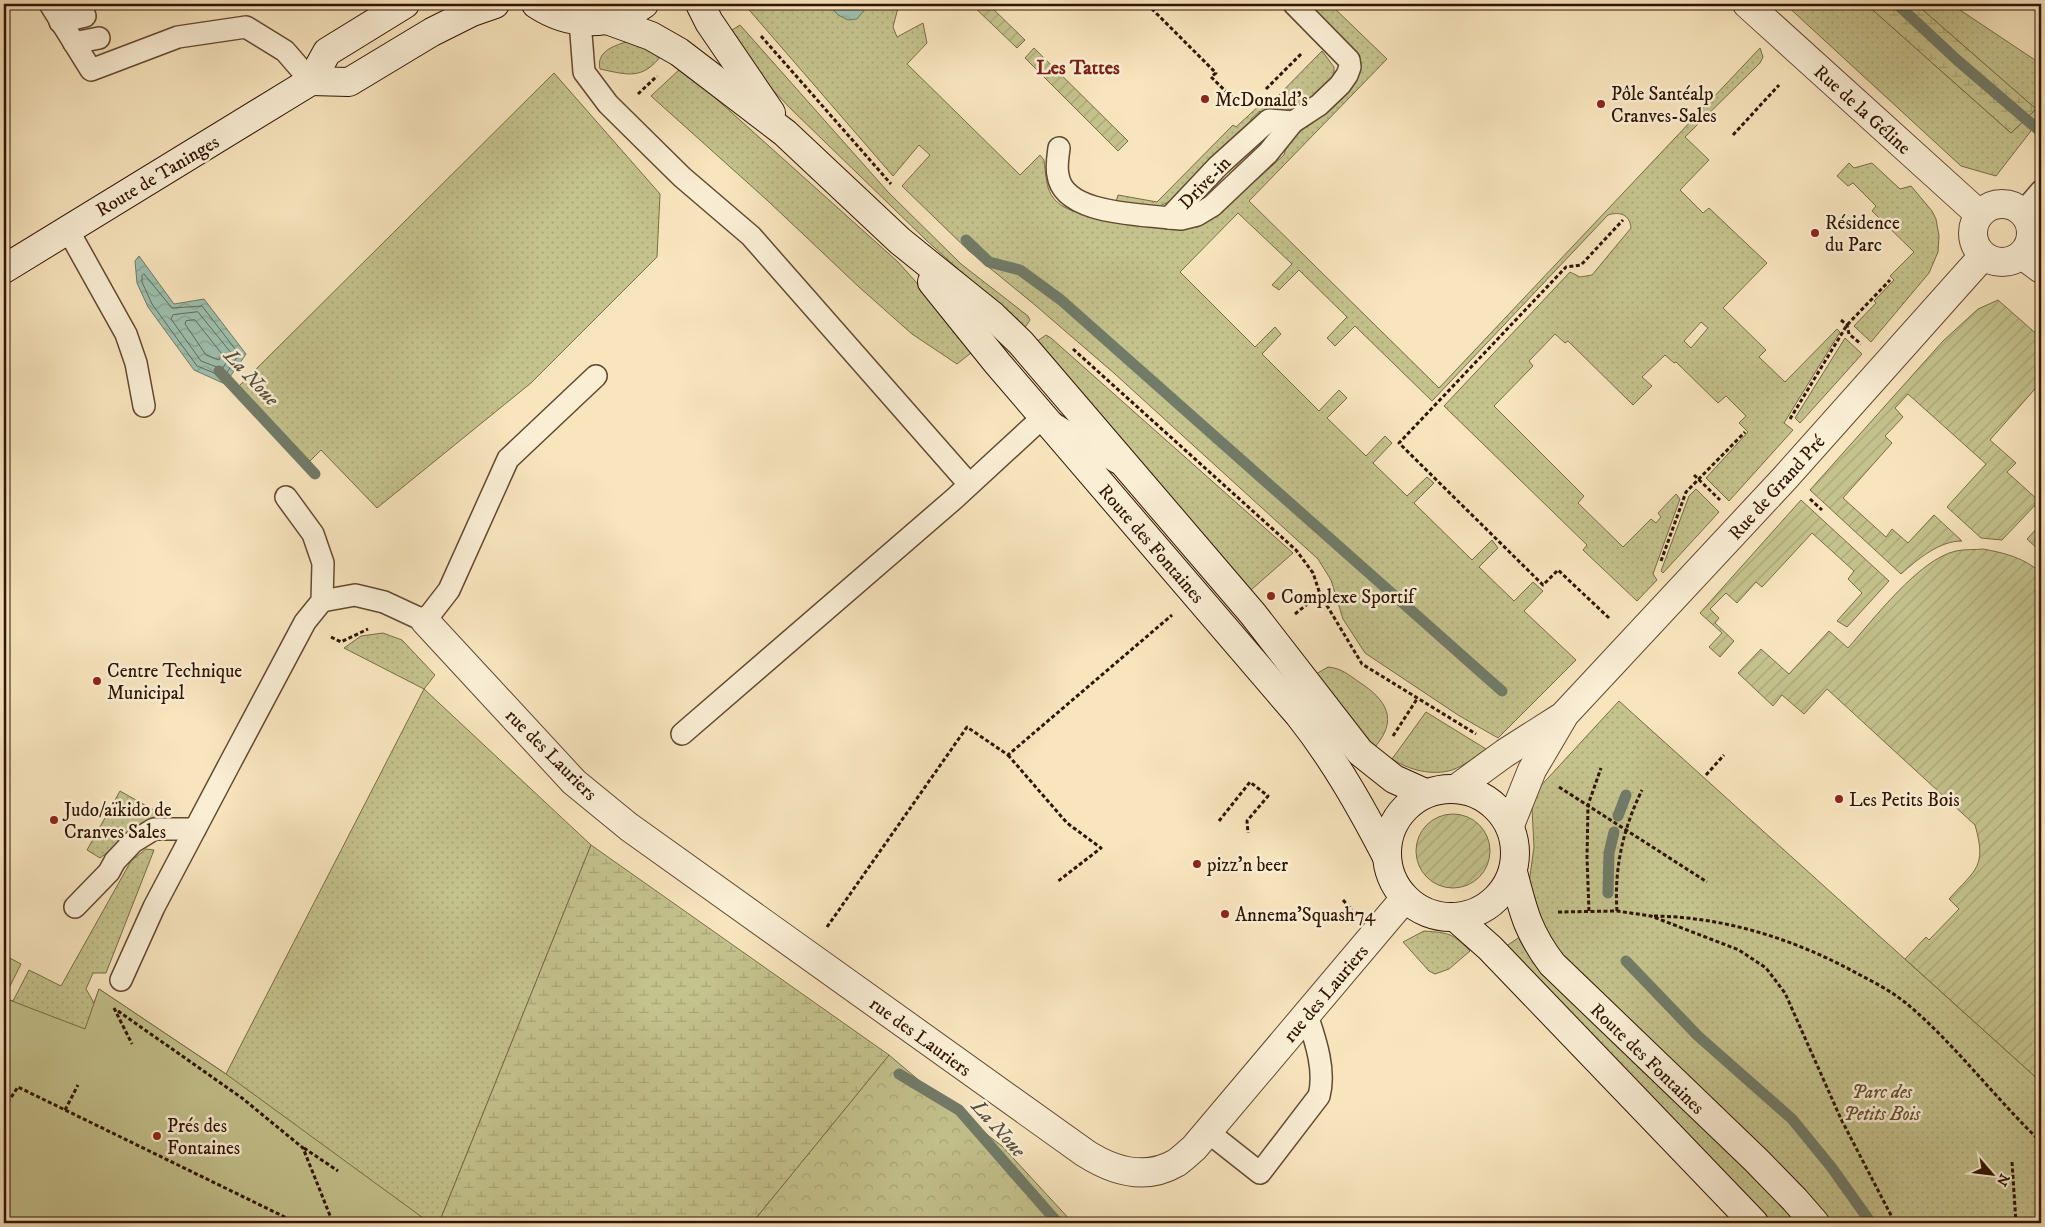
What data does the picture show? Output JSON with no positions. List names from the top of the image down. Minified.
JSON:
{"streets":{"street":["Rue de la Géline","Route de Taninges","Rue de Grand Pré","Route des Fontaines","rue des Lauriers"],"lane":["Drive-in"]},"crossings":[["Rue de la Géline","Rue de Grand Pré"],["Rue de Grand Pré","Route des Fontaines"],["Rue de Grand Pré","rue des Lauriers"],["Route des Fontaines","rue des Lauriers"]],"districts":["Les Tattes"],"water":["La Noue"],"parks":["Parc des Petits Bois"],"places":["McDonald's","Pôle Santéalp Cranves-Sales","Résidence du Parc","Complexe Sportif","Centre Technique Municipal","Les Petits Bois","Judo/aïkido de Cranves Sales","pizz'n beer","Annema'Squash74","Prés des Fontaines"],"north":"bottom right"}
